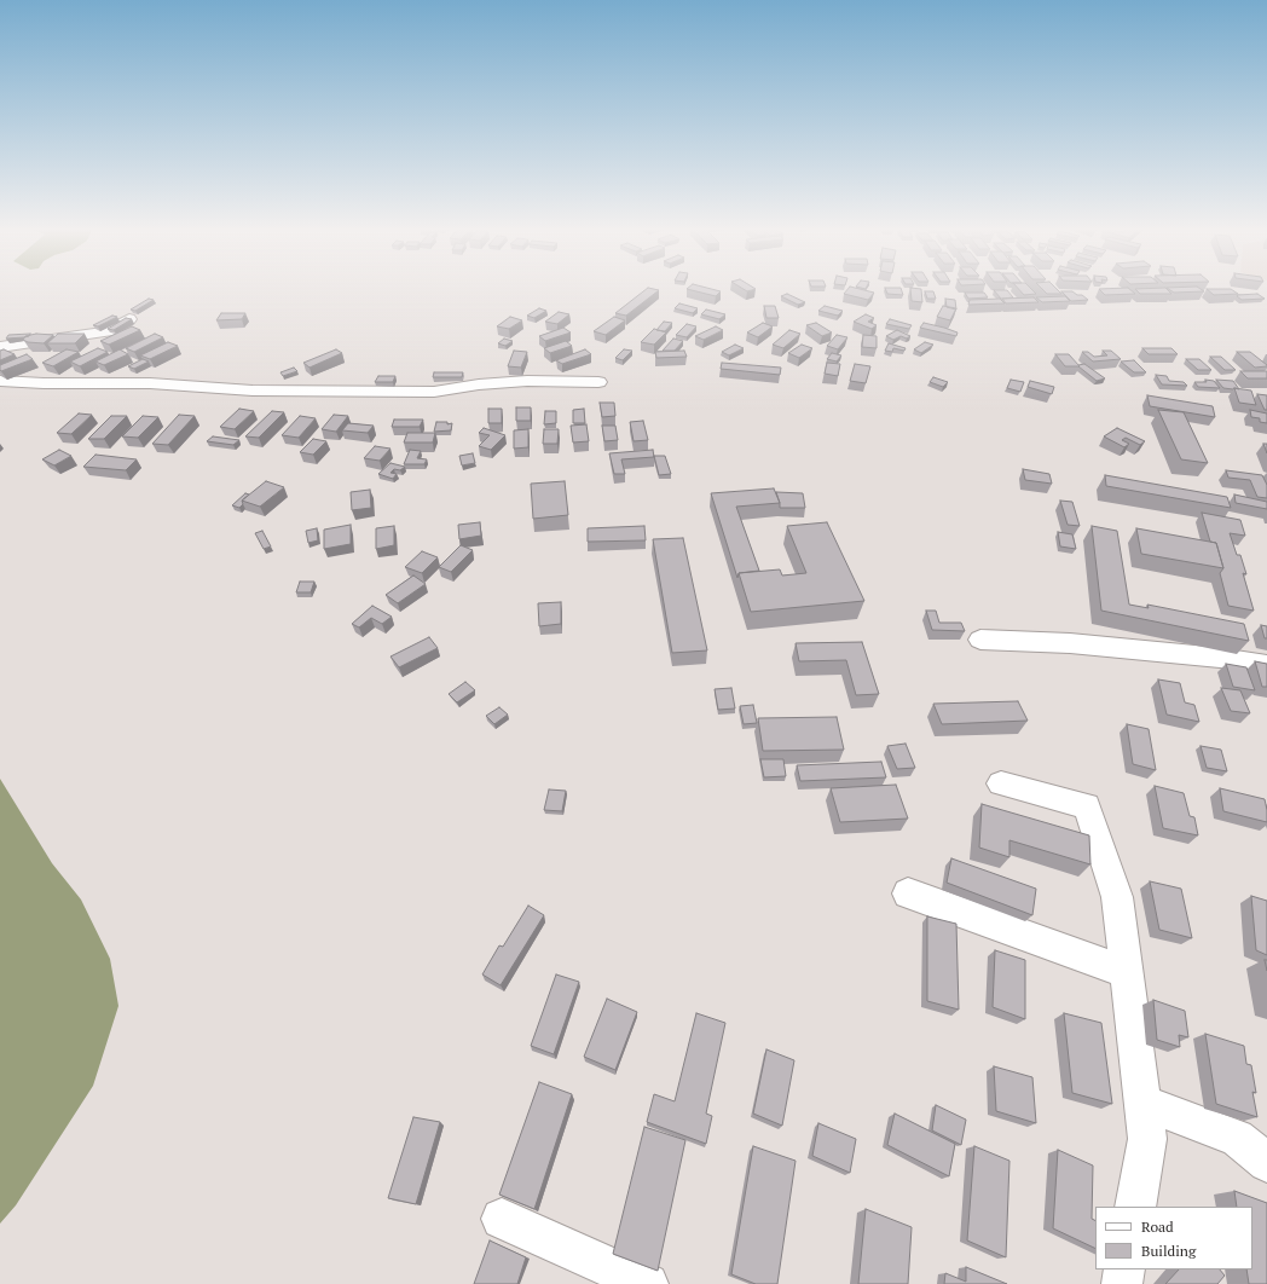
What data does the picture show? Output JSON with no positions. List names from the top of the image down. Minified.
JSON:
{"legend":["Road","Building"]}
